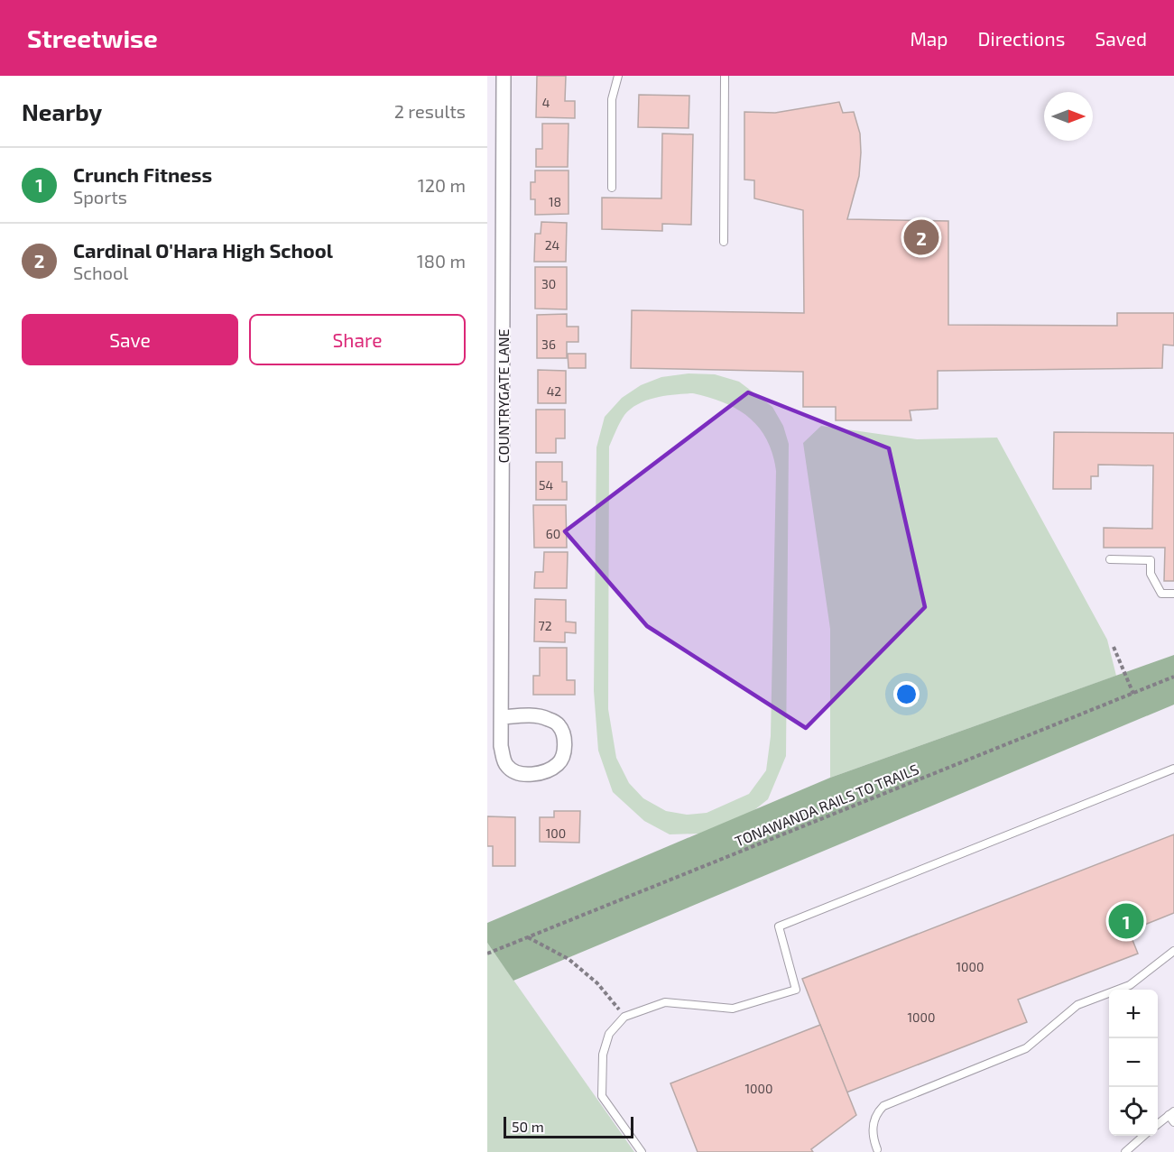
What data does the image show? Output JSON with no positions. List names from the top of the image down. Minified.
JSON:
{"streets":{"street":["COUNTRYGATE LANE"],"path":["TONAWANDA RAILS TO TRAILS"]},"house_numbers":["4","18","24","30","36","42","54","60","72","100","1000","1000","1000"],"scale_bar":"50 m","north":"right","page":{"header":"Streetwise","nav":["Map","Directions","Saved"],"heading":["Nearby","2 results"],"list":[{"mark":"1","name":"Crunch Fitness","note":"Sports","value":"120 m"},{"mark":"2","name":"Cardinal O'Hara High School","note":"School","value":"180 m"}],"pins":["2","1"],"buttons":["Save","Share"],"map_buttons":["+","−"],"scale":"50 m"}}
